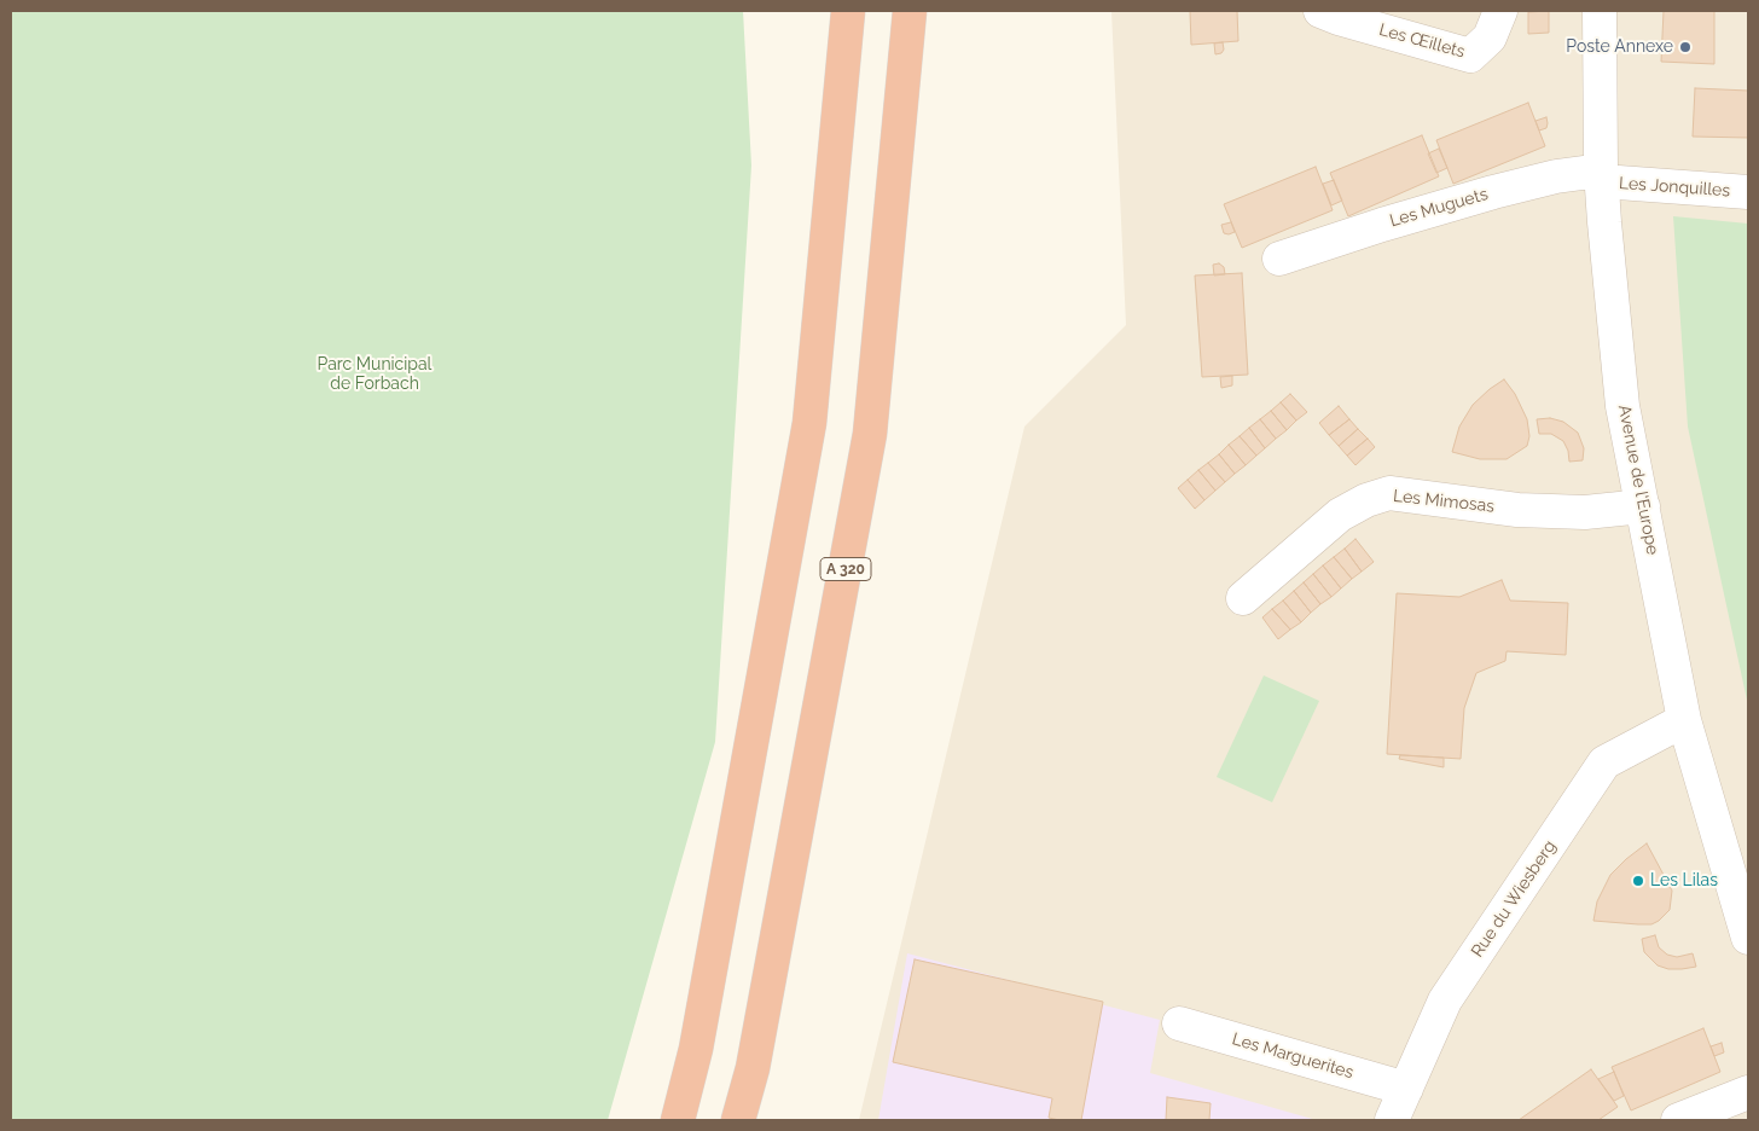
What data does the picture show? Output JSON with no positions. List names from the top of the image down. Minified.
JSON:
{"streets":{"highway":["A 320"],"street":["Les Œillets","Les Jonquilles","Les Muguets","Avenue de l'Europe","Les Mimosas","Rue du Wiesberg","Les Marguerites"]},"crossings":[["Les Jonquilles","Les Muguets"],["Les Jonquilles","Avenue de l'Europe"],["Les Muguets","Avenue de l'Europe"],["Avenue de l'Europe","Les Mimosas"],["Avenue de l'Europe","Rue du Wiesberg"],["Rue du Wiesberg","Les Marguerites"]],"parks":["Parc Municipal de Forbach"],"places":["Poste Annexe","Les Lilas"]}
